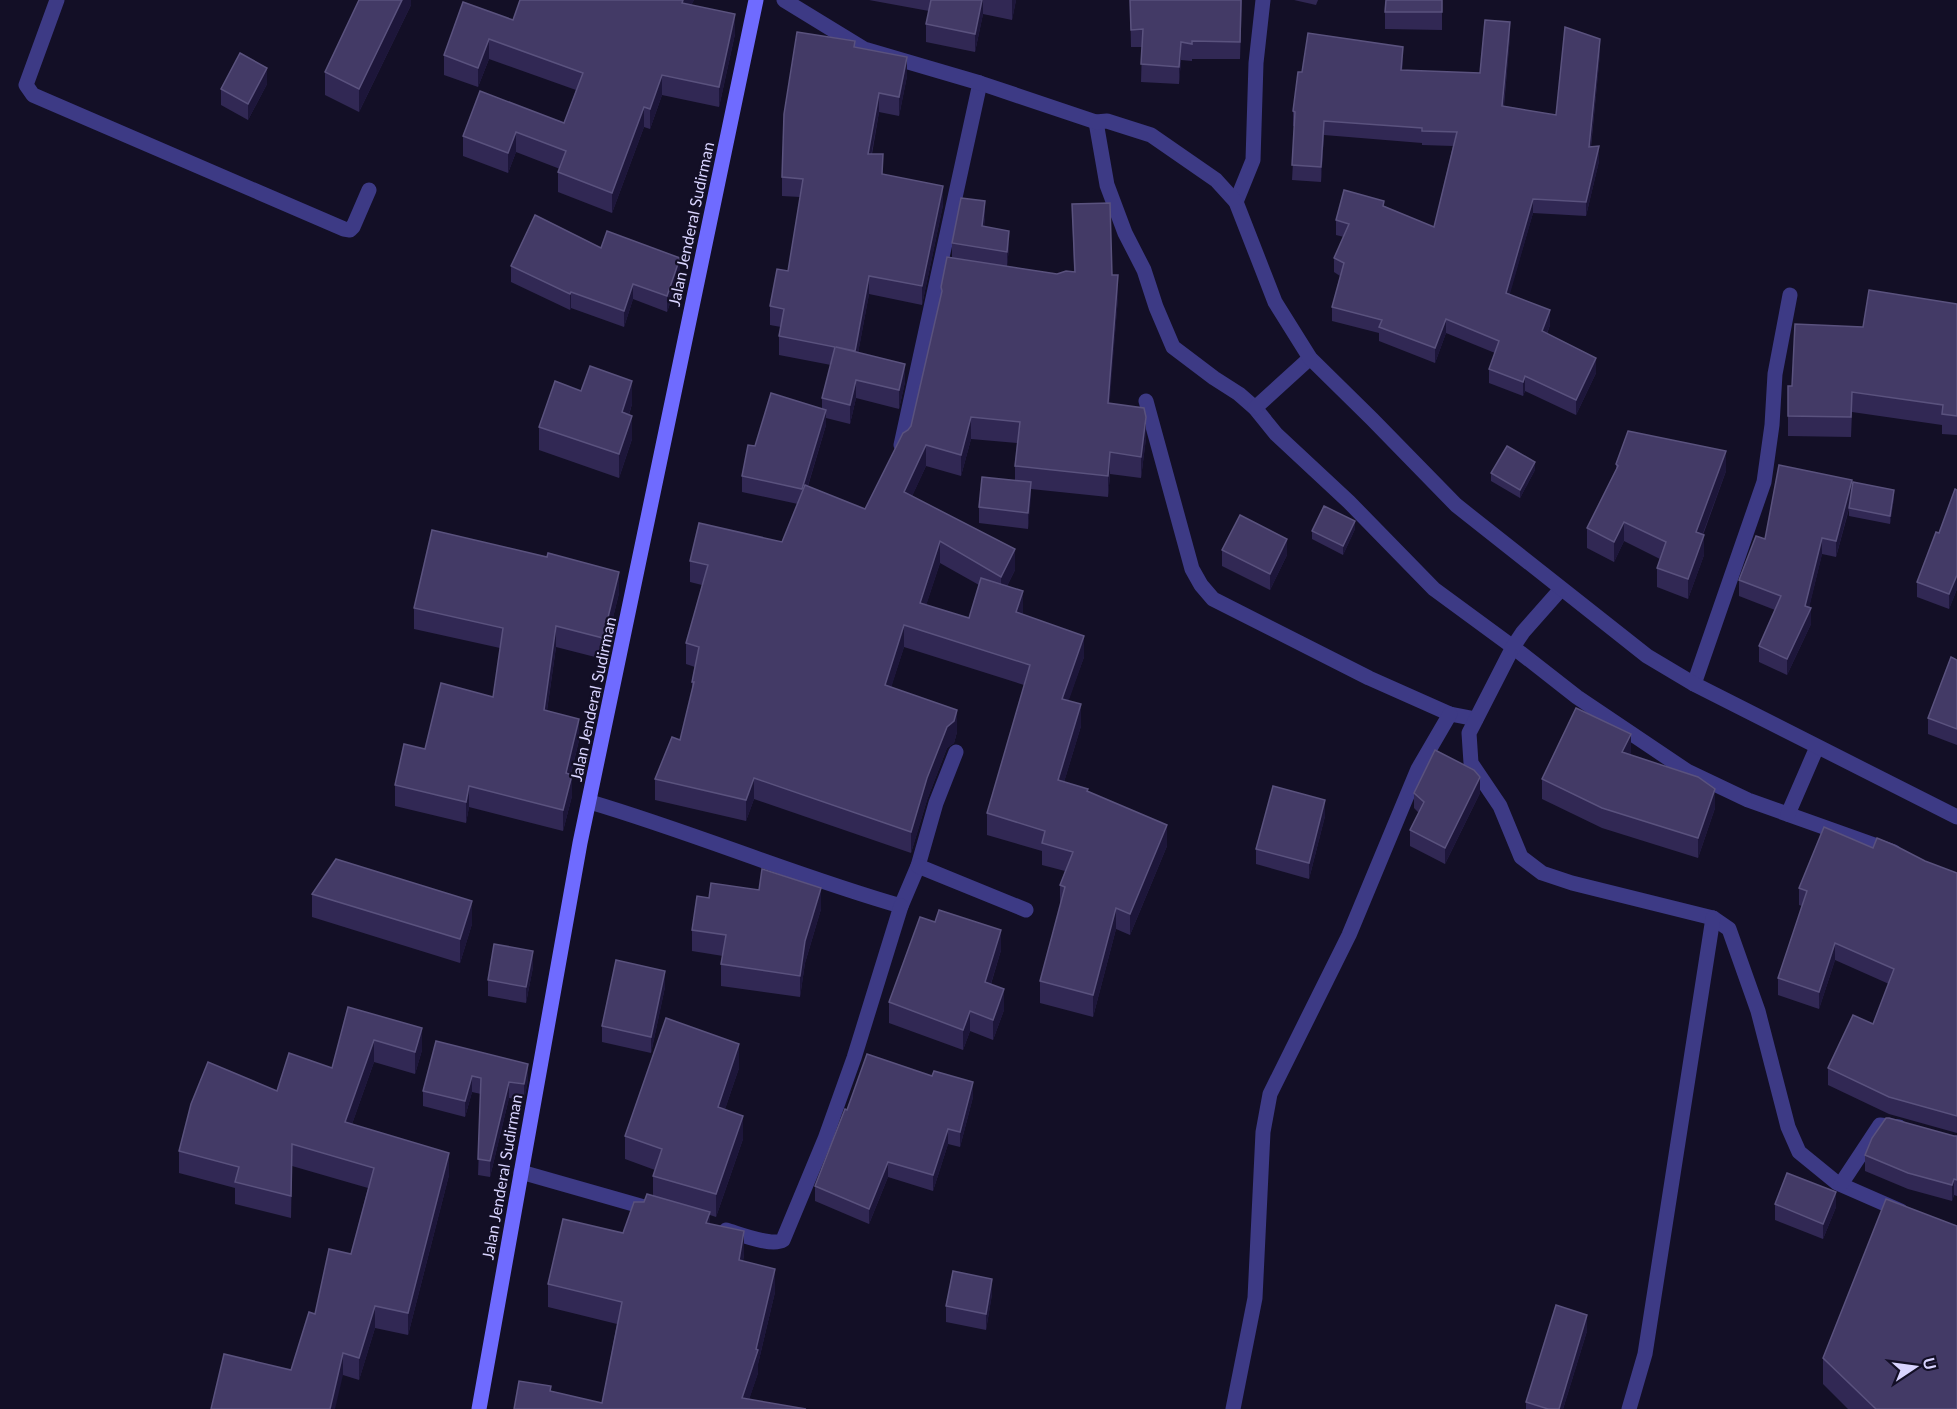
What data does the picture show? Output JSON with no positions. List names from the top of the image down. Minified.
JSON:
{"streets":{"main road":["Jalan Jenderal Sudirman"]},"north":"right"}
